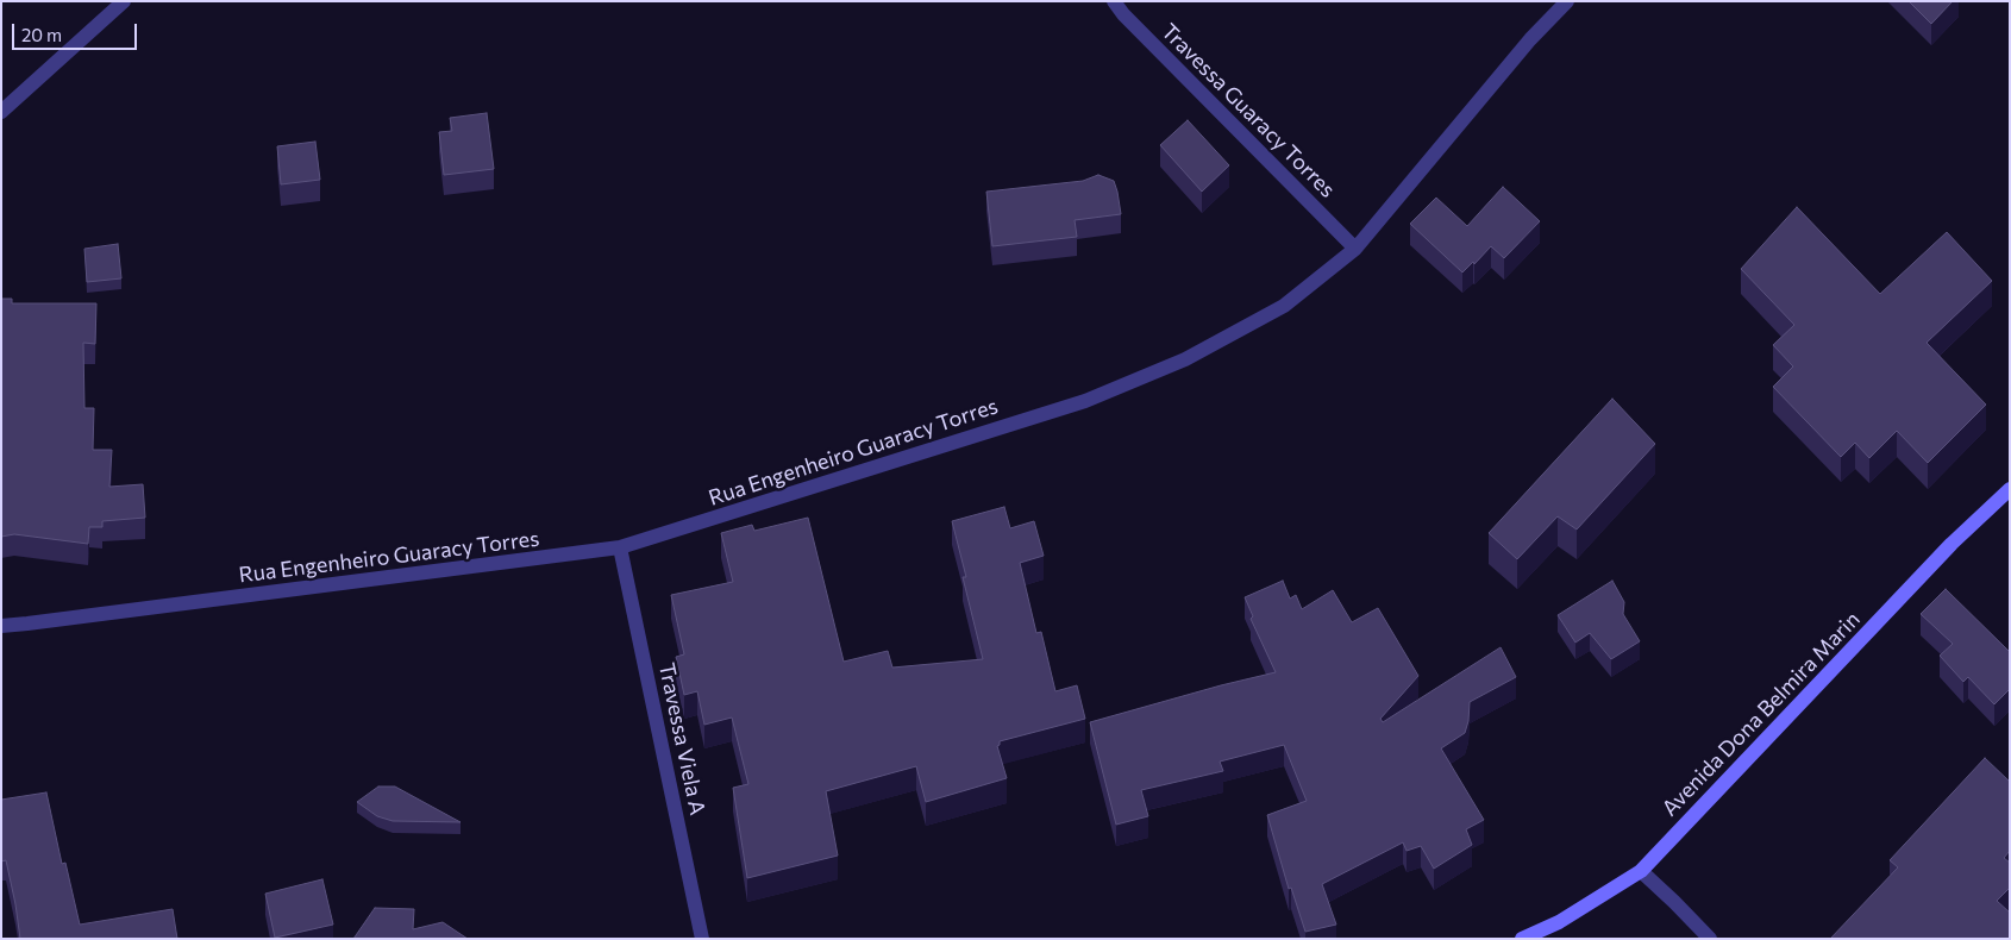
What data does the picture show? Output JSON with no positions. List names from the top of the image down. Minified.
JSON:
{"streets":{"main road":["Avenida Dona Belmira Marin"],"street":["Travessa Guaracy Torres","Rua Engenheiro Guaracy Torres","Travessa Viela A"]},"crossings":[["Travessa Guaracy Torres","Rua Engenheiro Guaracy Torres"],["Rua Engenheiro Guaracy Torres","Travessa Viela A"]],"scale_bar":"20 m"}
